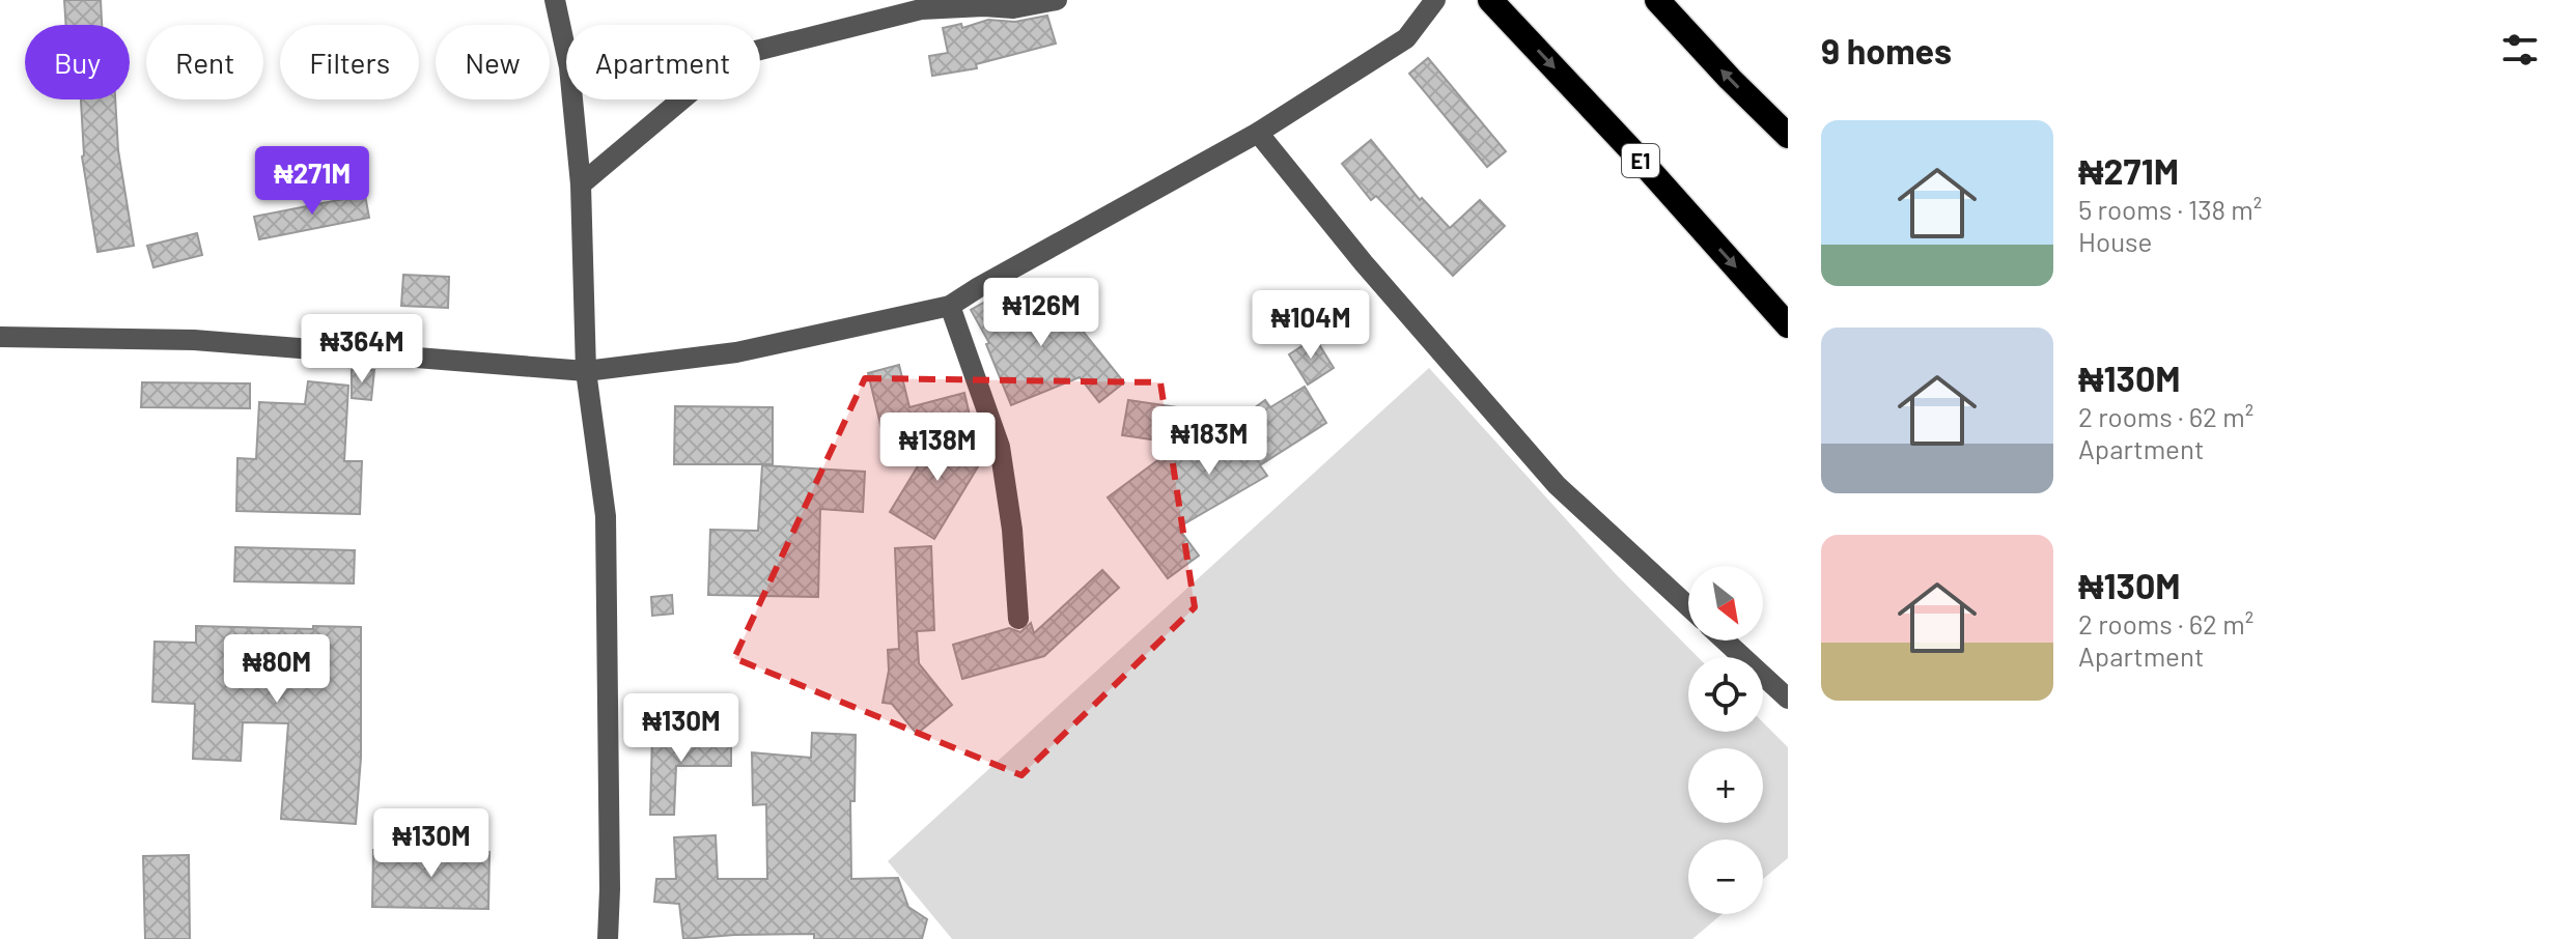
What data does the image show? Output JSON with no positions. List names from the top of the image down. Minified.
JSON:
{"streets":{"highway":["E1"]},"north":"bottom right","page":{"heading":"9 homes","chip":["Buy","Rent","Filters","New","Apartment"],"list":[{"name":"₦271M","note":"5 rooms · 138 m² · House"},{"name":"₦130M","note":"2 rooms · 62 m² · Apartment"},{"name":"₦130M","note":"2 rooms · 62 m² · Apartment"}],"price":["₦271M","₦126M","₦104M","₦364M","₦183M","₦138M","₦80M","₦130M","₦130M"],"map_buttons":["+","−"]}}
